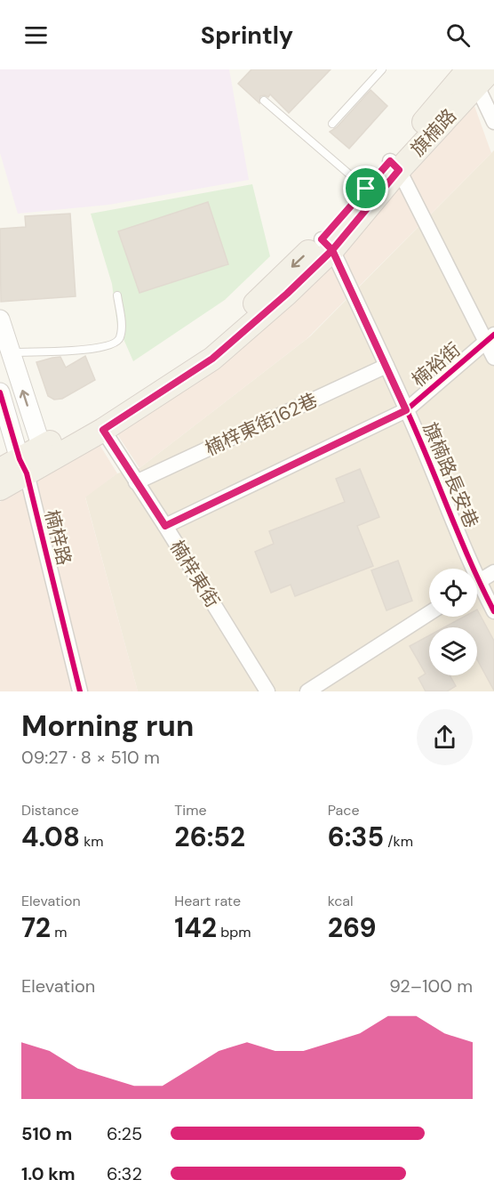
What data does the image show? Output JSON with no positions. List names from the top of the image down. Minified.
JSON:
{"streets":{"main road":["旗楠路"],"street":["楠裕街","楠梓東街162巷","旗楠路長安巷","楠梓路","楠梓東街"]},"crossings":[["旗楠路","旗楠路長安巷"],["旗楠路","楠梓路"],["旗楠路","楠梓東街"],["楠裕街","旗楠路長安巷"],["楠裕街","楠梓東街"],["楠梓東街162巷","旗楠路長安巷"],["楠梓東街162巷","楠梓東街"]],"page":{"header":"Sprintly","heading":["Morning run","09:27 · 8 × 510 m"],"stats":[["Distance","4.08 km"],["Time","26:52"],["Pace","6:35 /km"],["Elevation","72 m"],["Heart rate","142 bpm"],["kcal","269"]],"chart":["Elevation","92–100 m"],"list":[{"name":"510 m","note":"6:25"},{"name":"1.0 km","note":"6:32"}]}}
